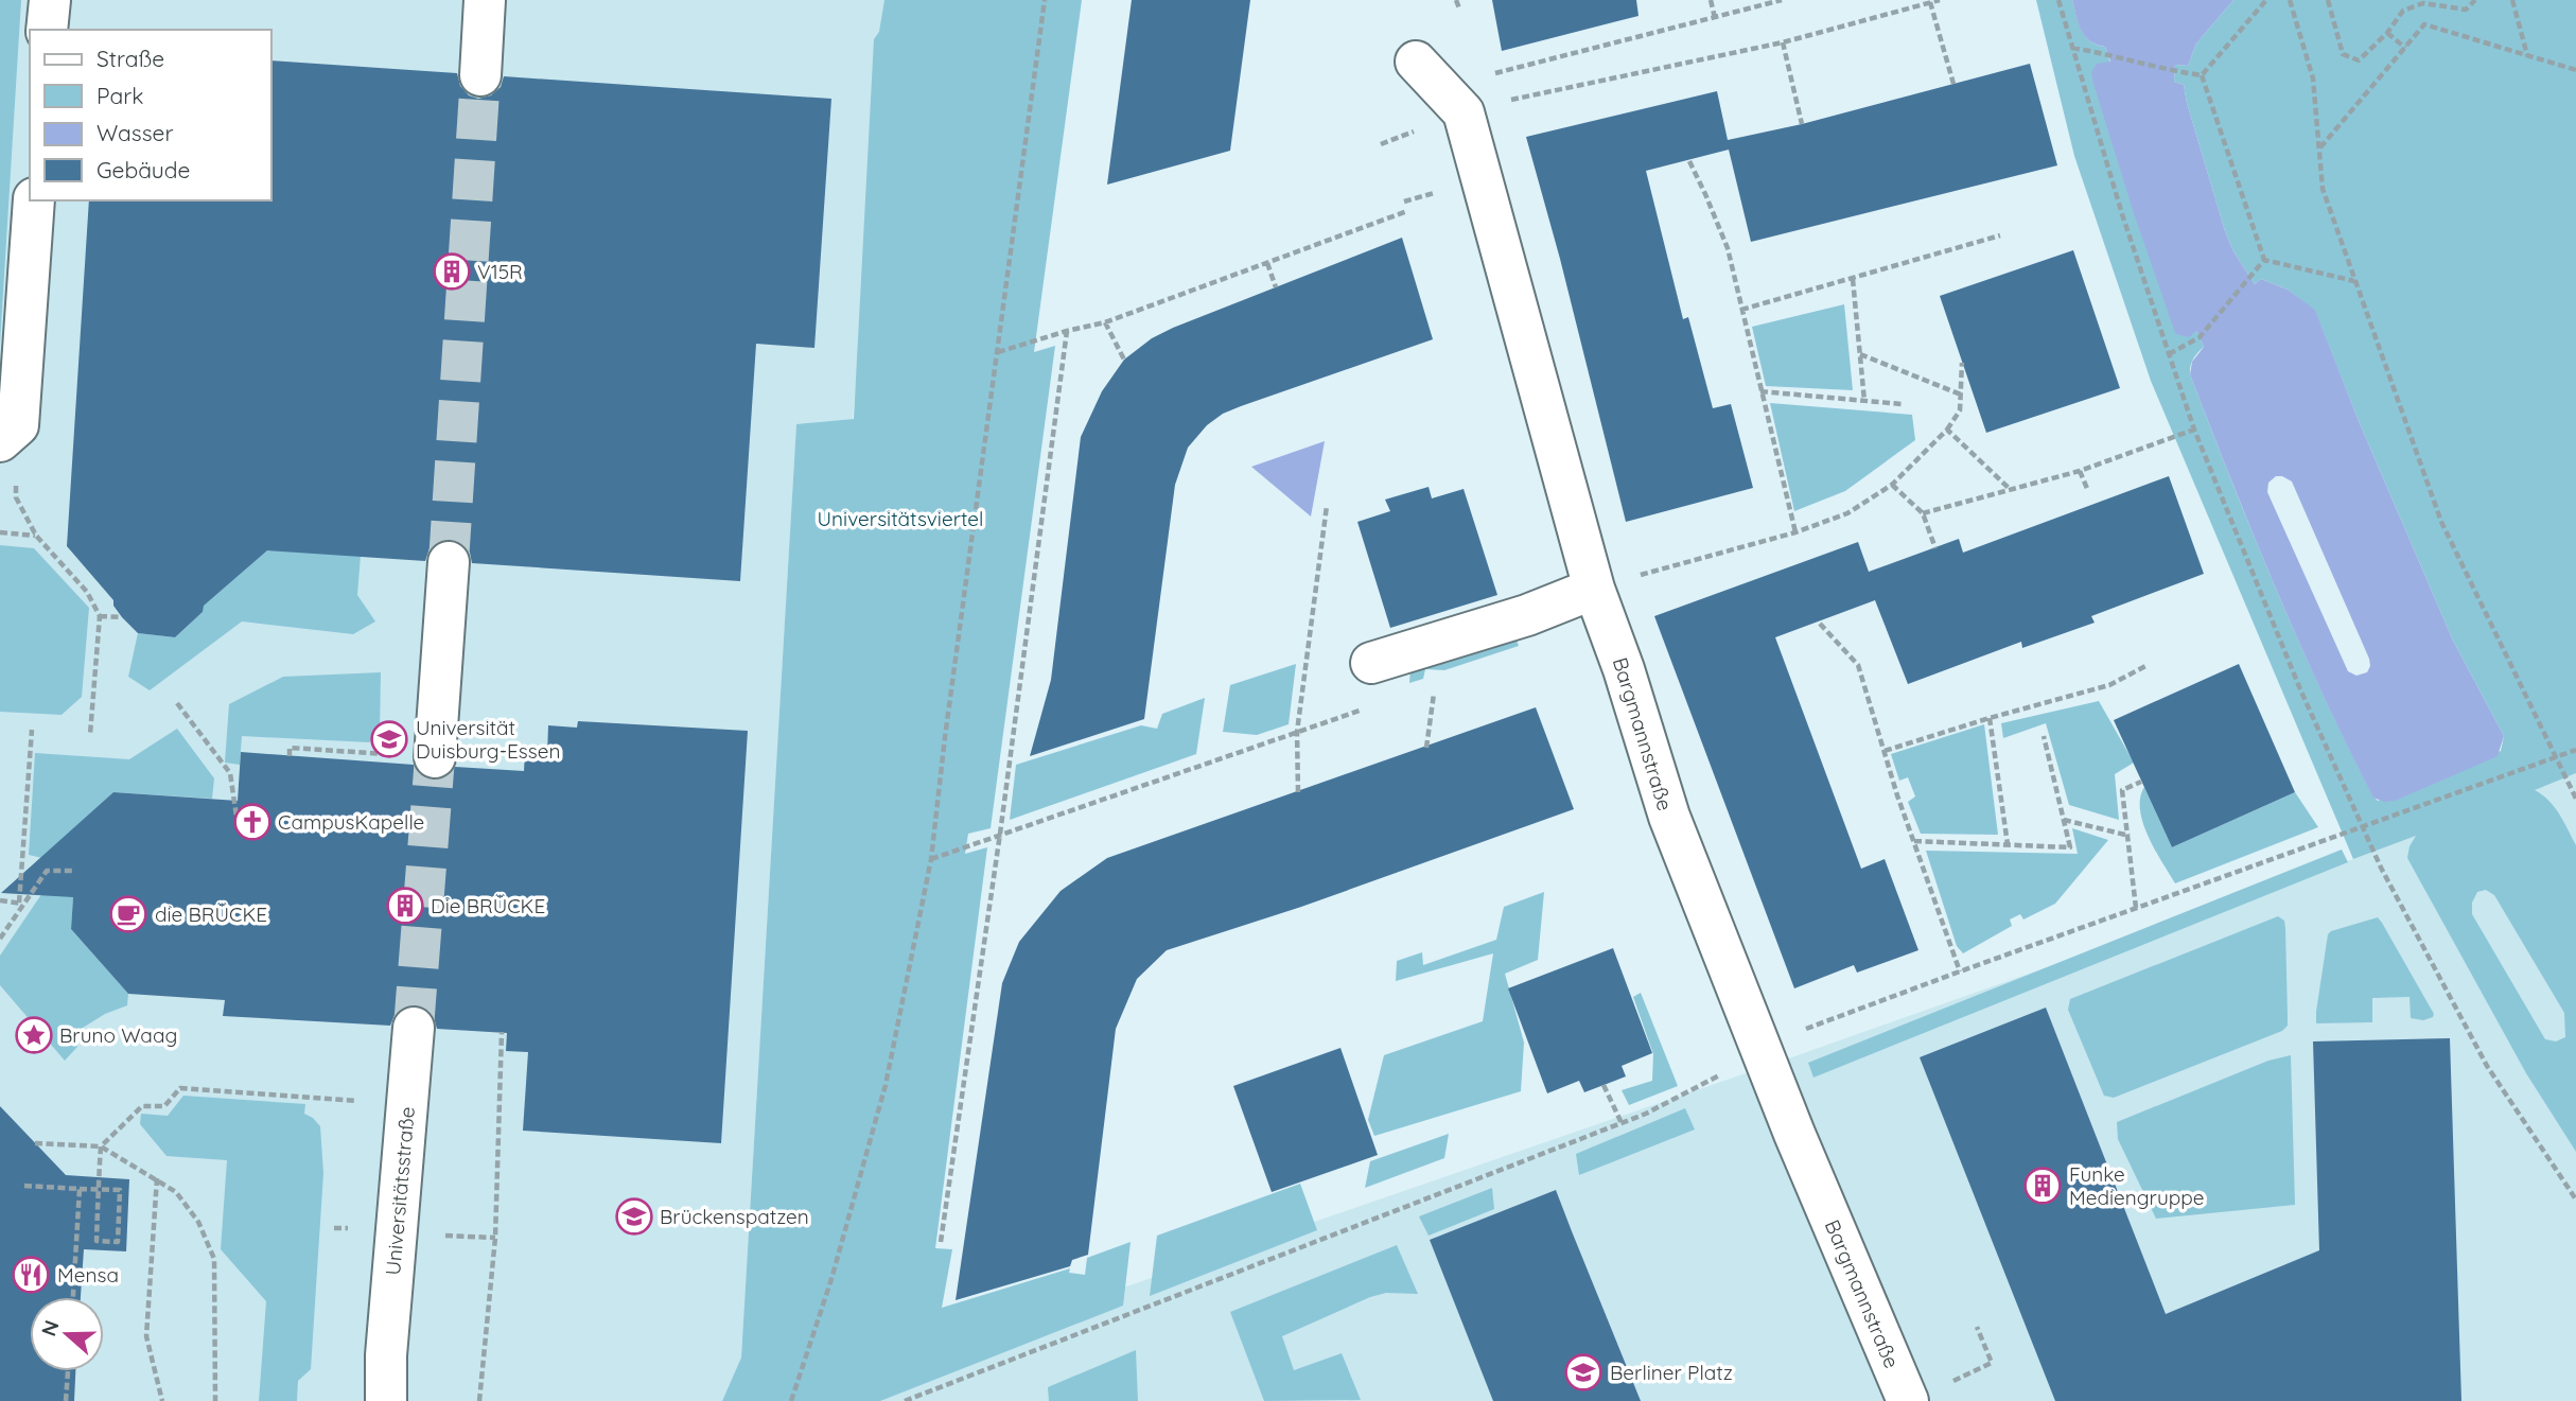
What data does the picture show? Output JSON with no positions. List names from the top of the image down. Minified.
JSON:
{"streets":{"street":["Bargmannstraße","Universitätsstraße"]},"parks":["Universitätsviertel"],"places":{"building":["V15R","Die BRÜCKE","Funke Mediengruppe"],"school or university":["Universität Duisburg-Essen","Brückenspatzen","Berliner Platz"],"church":["CampusKapelle"],"cafe":["die BRÜCKE"],"place":["Bruno Waag"],"restaurant":["Mensa"]},"legend":["Straße","Park","Wasser","Gebäude"],"north":"left"}
